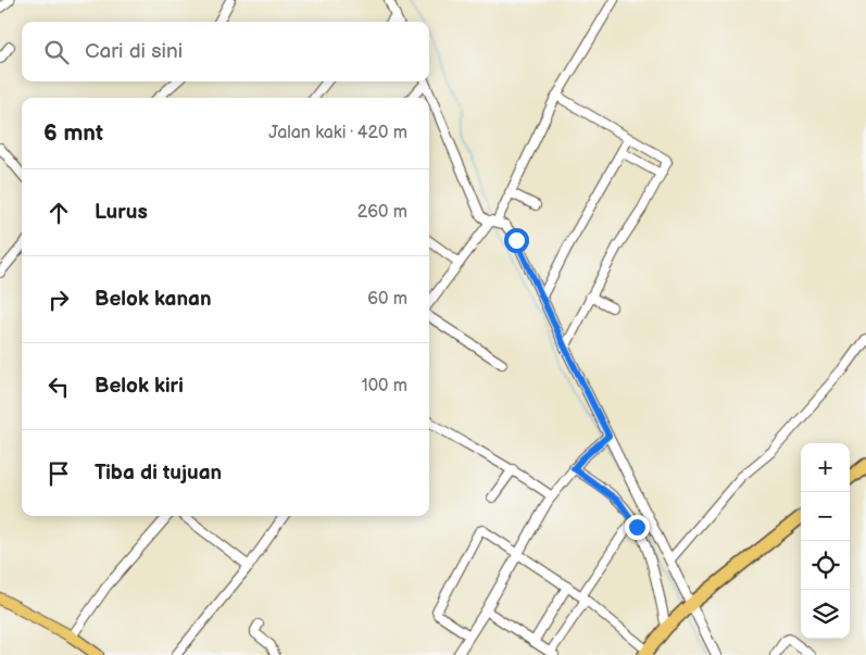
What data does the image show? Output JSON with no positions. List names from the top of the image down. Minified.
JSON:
{"page":{"search":"Cari di sini","heading":["6 mnt","Jalan kaki · 420 m"],"list":[["Lurus","260 m"],["Belok kanan","60 m"],["Belok kiri","100 m"],"Tiba di tujuan"],"map_buttons":["+","−"]}}
